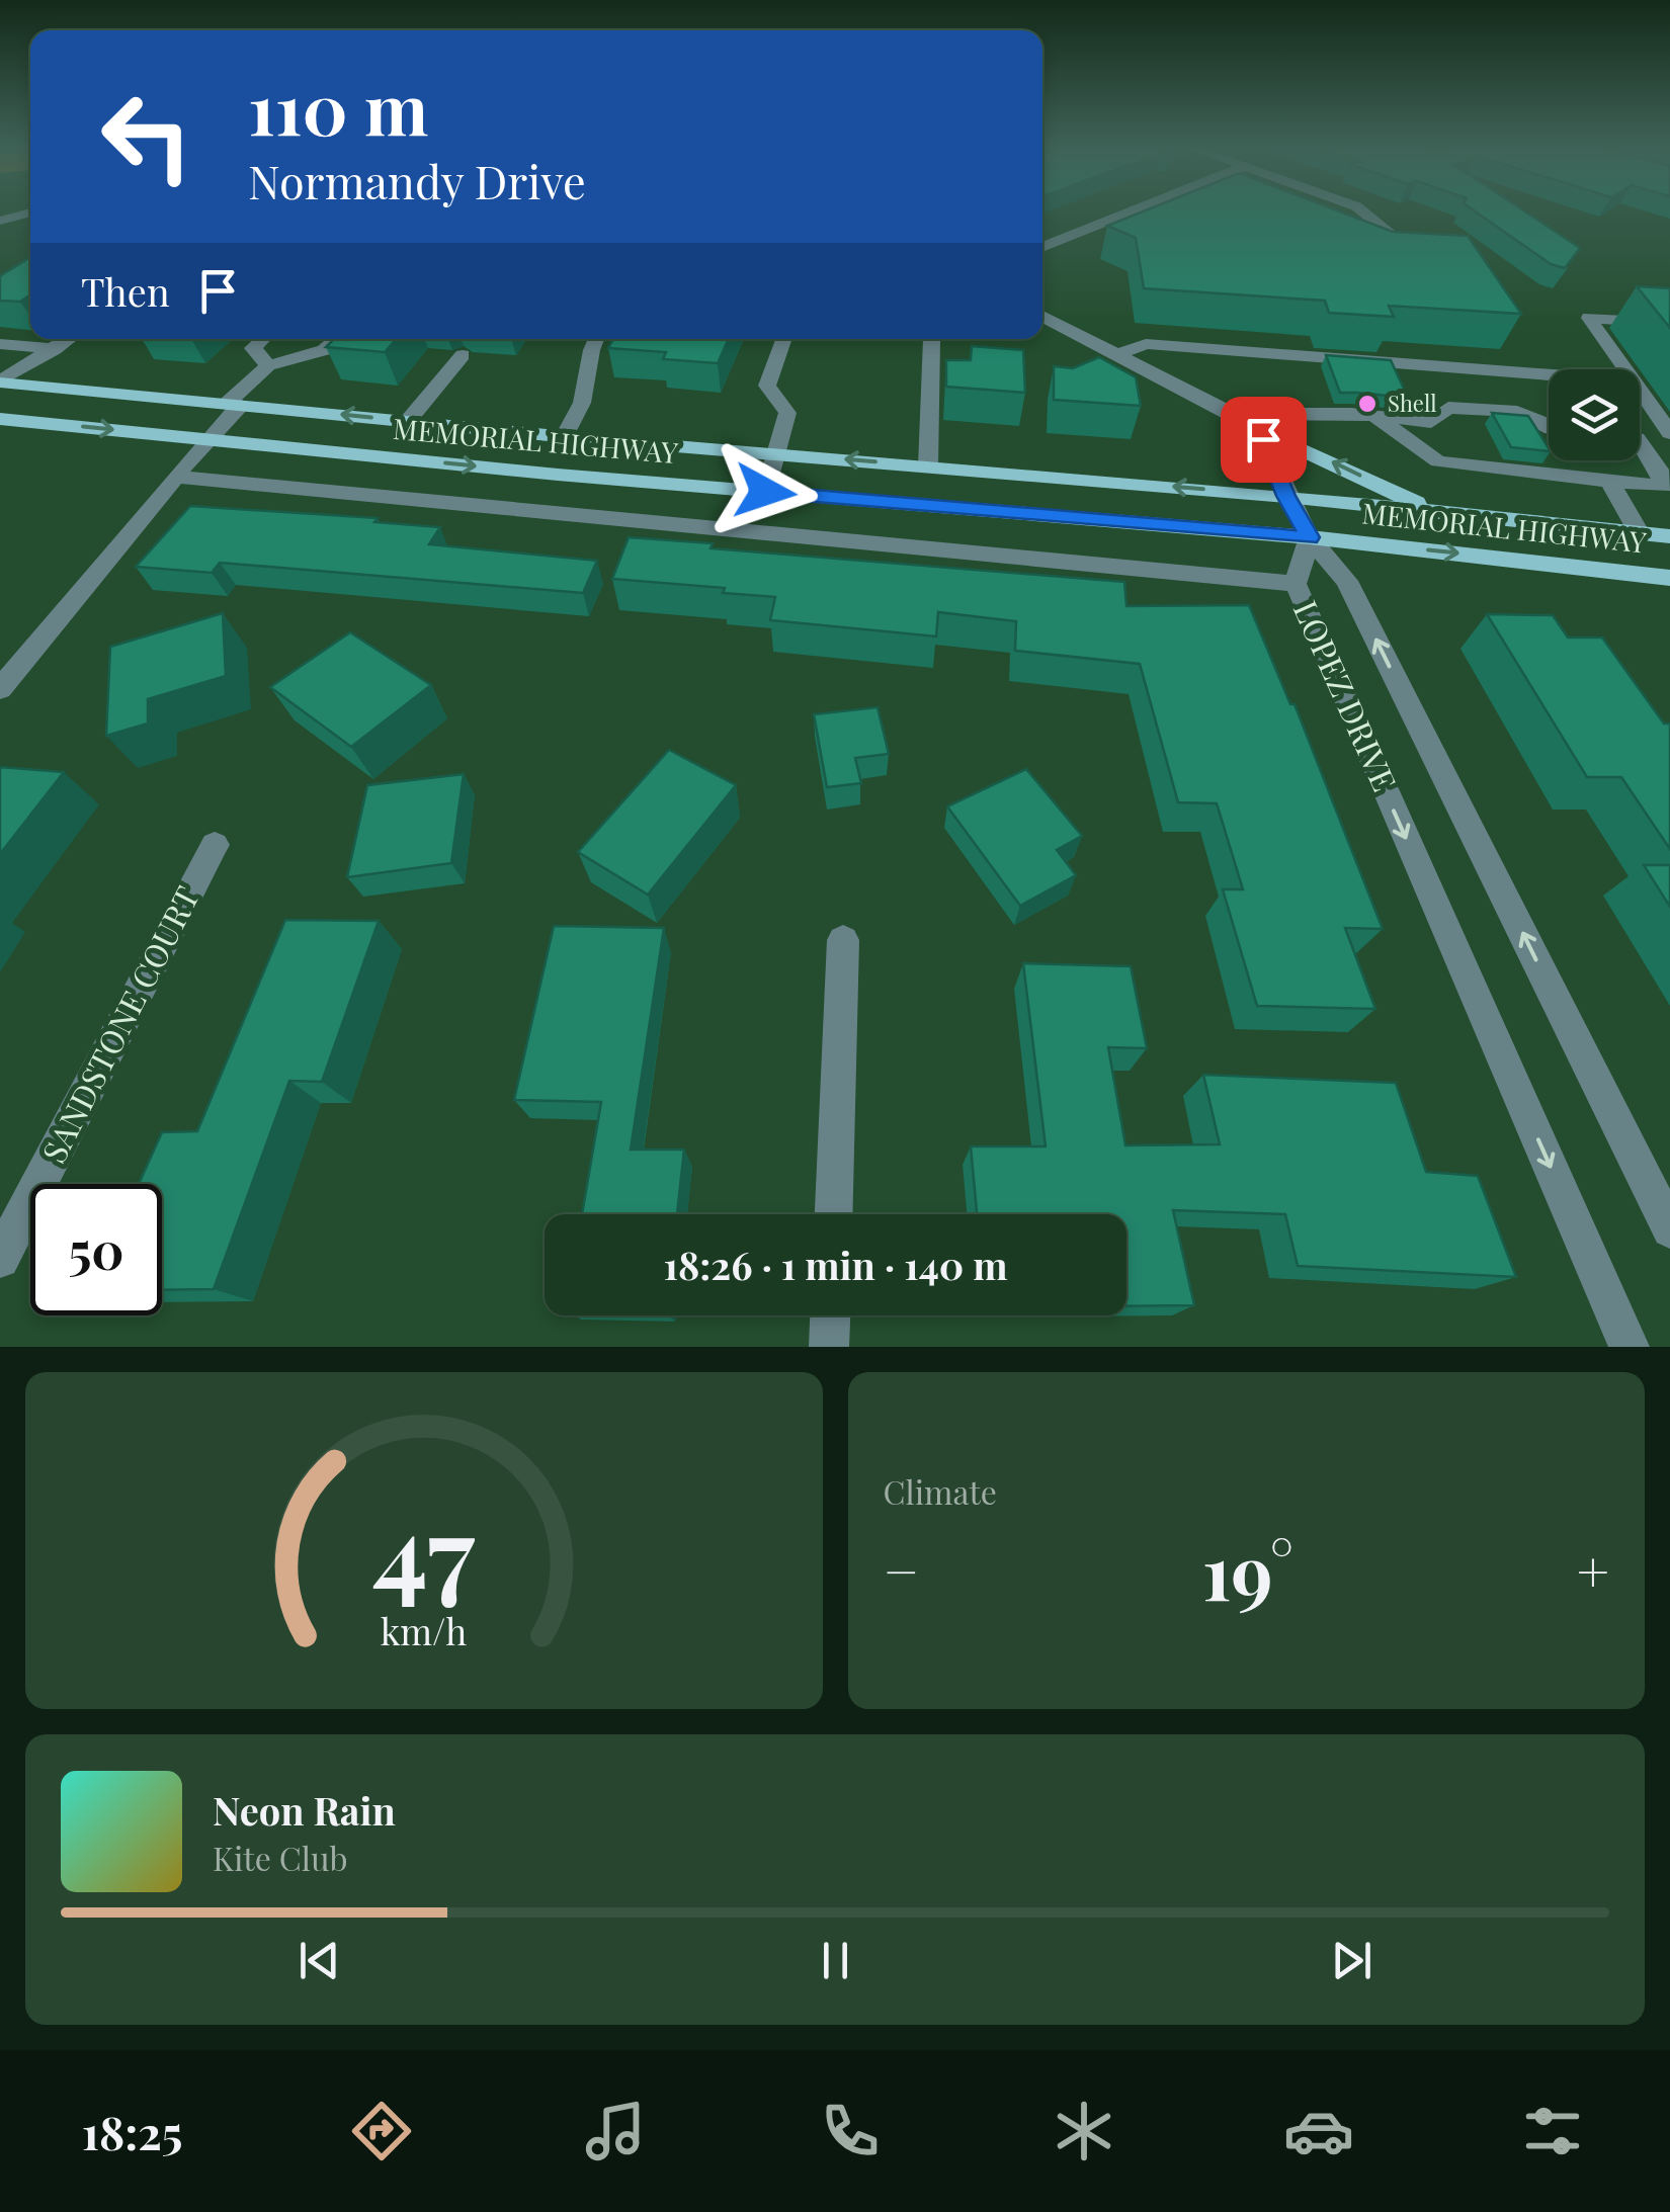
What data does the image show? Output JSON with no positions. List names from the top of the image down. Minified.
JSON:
{"streets":{"main road":["MEMORIAL HIGHWAY"],"street":["LOPEZ DRIVE","SANDSTONE COURT"]},"crossings":[["MEMORIAL HIGHWAY","LOPEZ DRIVE"]],"places":["Shell"],"page":{"turn":["110 m","Normandy Drive"],"then":"Then","limit":"50","trip":"18:26 · 1 min · 140 m","tile":"Climate","heat":["−","19°","+"],"song":["Neon Rain","Kite Club"],"tabs":"18:25","gauge":["47","km/h"]}}
